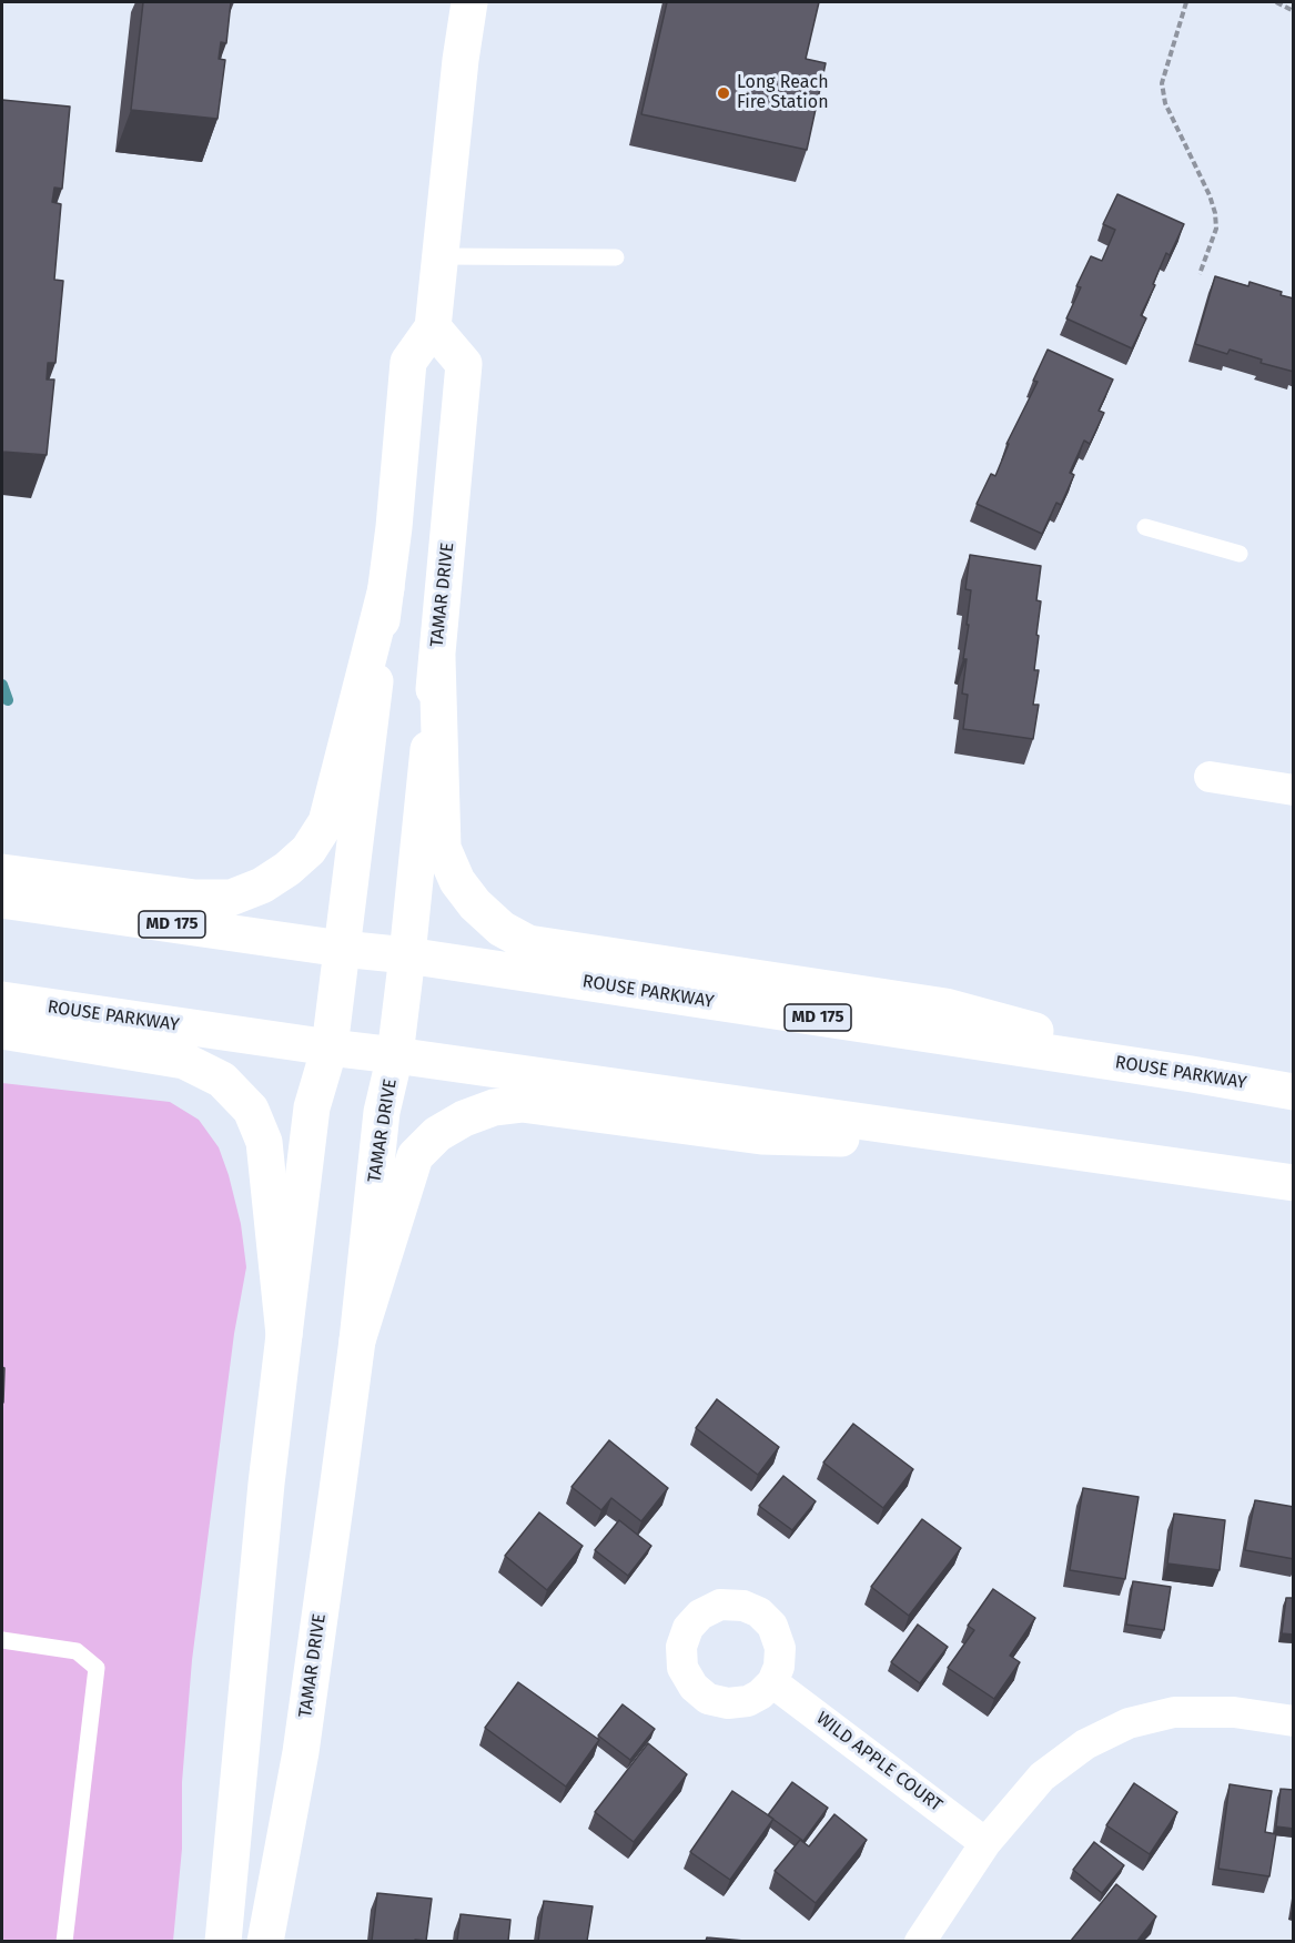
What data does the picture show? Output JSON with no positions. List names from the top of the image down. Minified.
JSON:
{"streets":{"main road":["TAMAR DRIVE","MD 175","ROUSE PARKWAY"],"street":["WILD APPLE COURT"]},"crossings":[["TAMAR DRIVE","ROUSE PARKWAY"]],"places":["Long Reach Fire Station"]}
